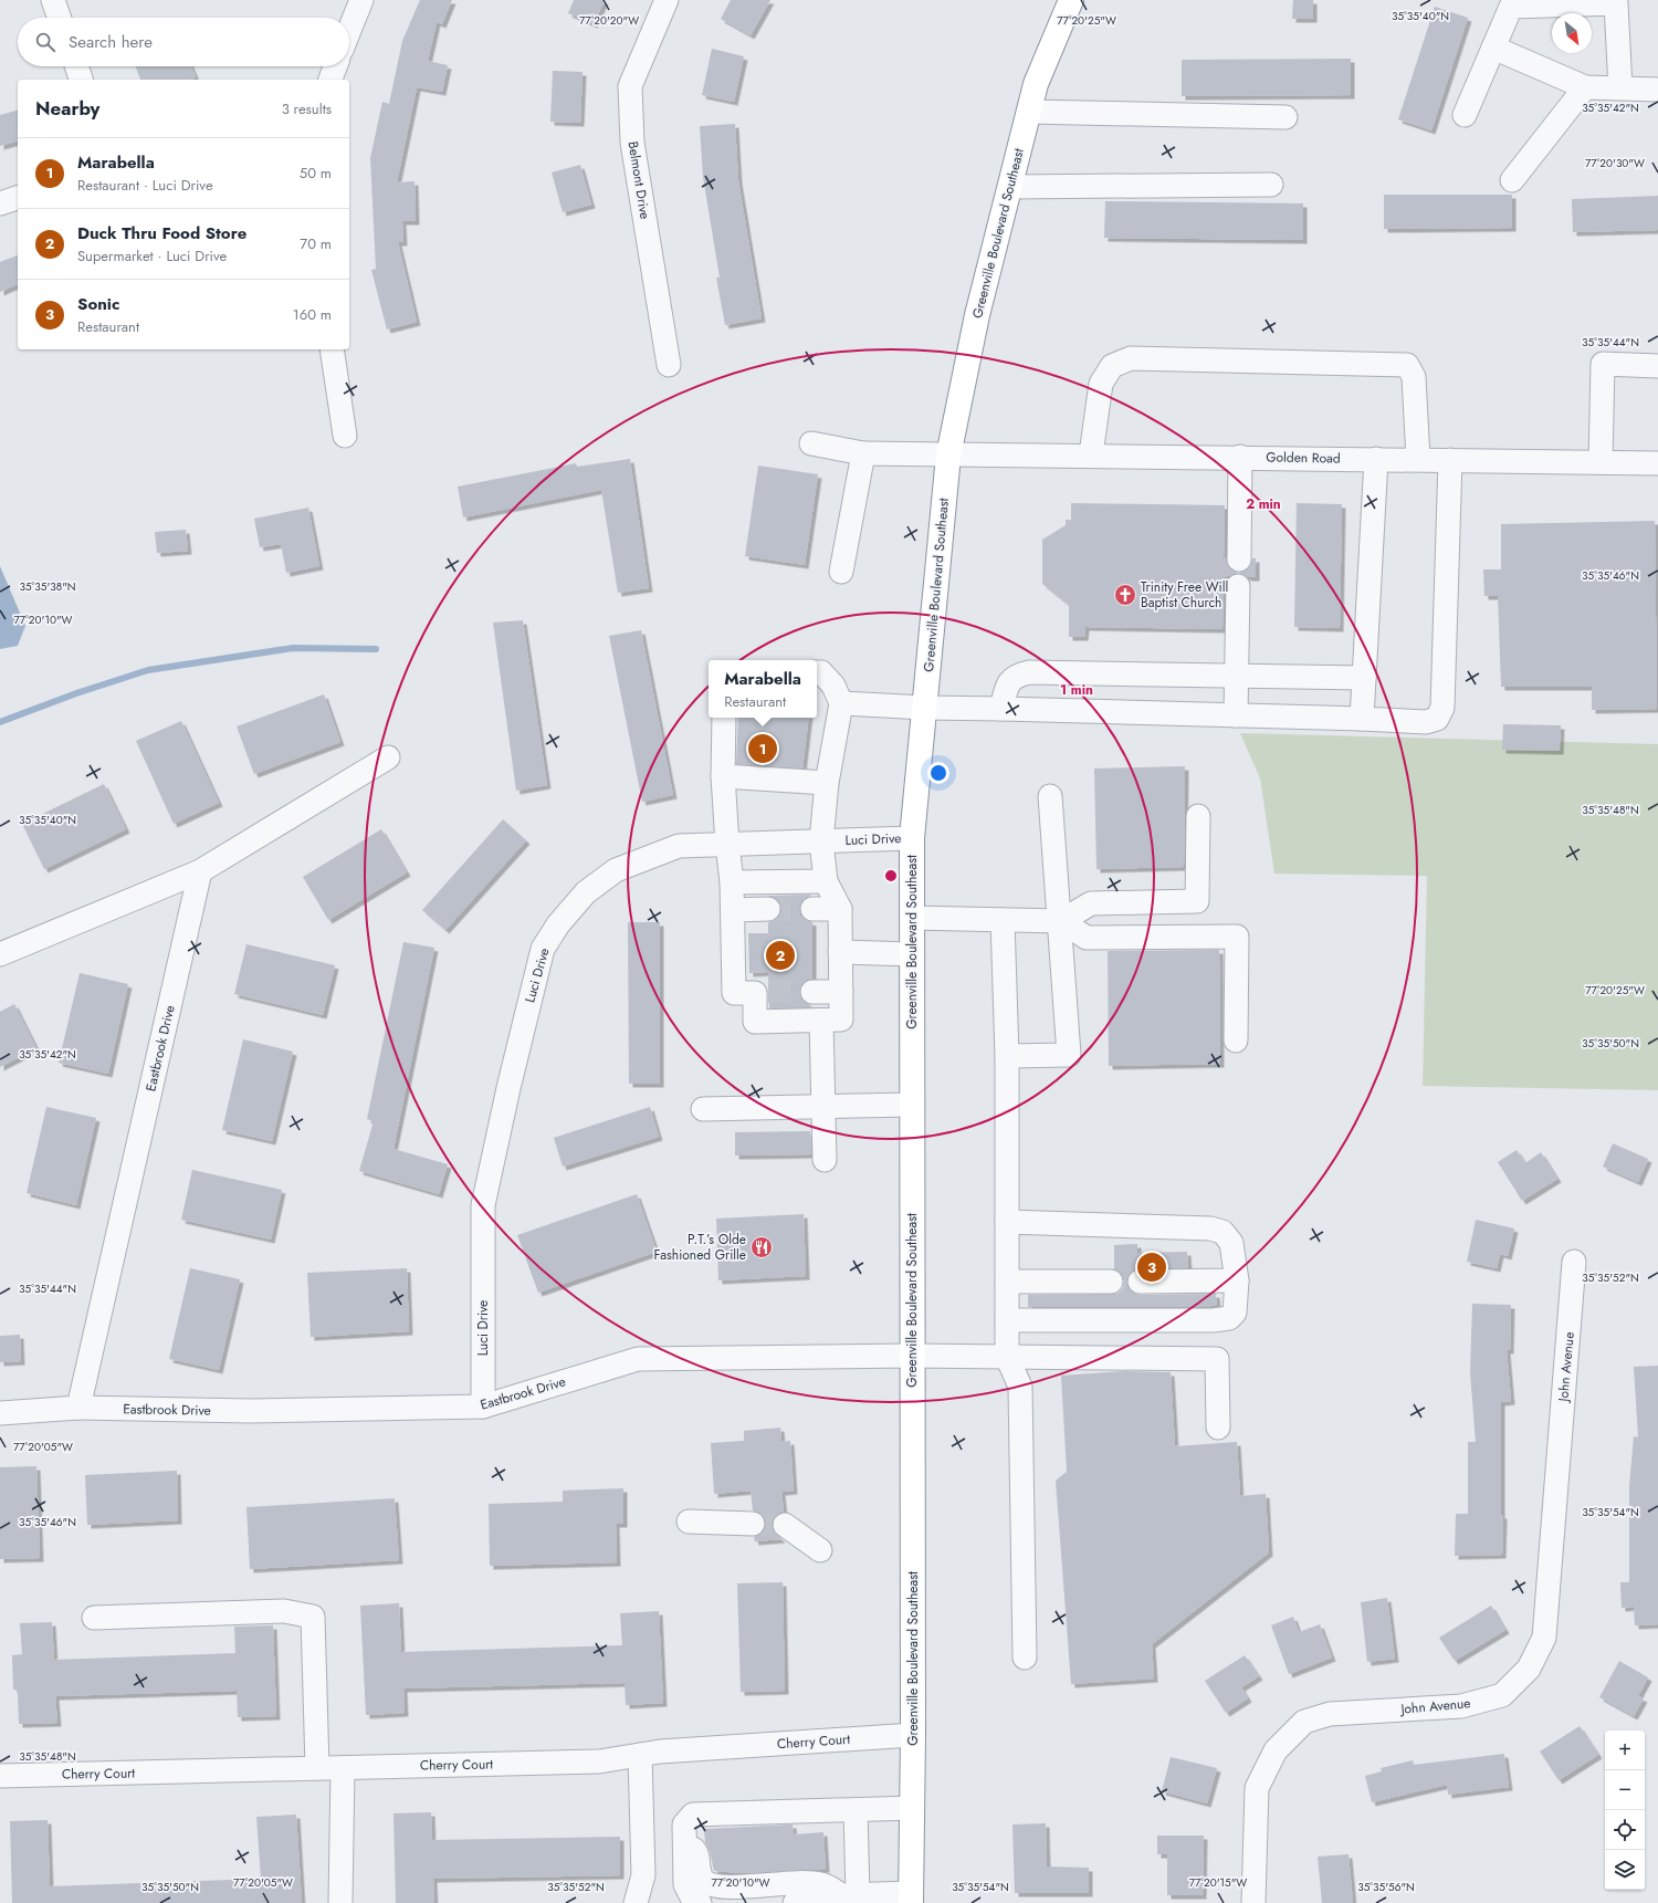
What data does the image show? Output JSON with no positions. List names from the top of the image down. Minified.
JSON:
{"streets":{"highway":["Greenville Boulevard Southeast"],"street":["Belmont Drive","Golden Road","Luci Drive","Eastbrook Drive","John Avenue","Cherry Court"]},"crossings":[["Greenville Boulevard Southeast","Golden Road"],["Greenville Boulevard Southeast","Luci Drive"],["Greenville Boulevard Southeast","Eastbrook Drive"],["Greenville Boulevard Southeast","Cherry Court"],["Luci Drive","Eastbrook Drive"]],"places":{"church":["Trinity Free Will Baptist Church"],"restaurant":["P.T.’s Olde Fashioned Grille"]},"north":"bottom right","page":{"search":"Search here","heading":["Nearby","3 results"],"list":[{"mark":"1","name":"Marabella","note":"Restaurant · Luci Drive","value":"50 m"},{"mark":"2","name":"Duck Thru Food Store","note":"Supermarket · Luci Drive","value":"70 m"},{"mark":"3","name":"Sonic","note":"Restaurant","value":"160 m"}],"popup":["Marabella","Restaurant"],"pins":["1","2","3"],"map_buttons":["+","−"]},"coordinates":["35°35'40\"N","77°20'20\"W","77°20'25\"W","35°35'42\"N","77°20'30\"W","35°35'44\"N","35°35'46\"N","35°35'38\"N","77°20'10\"W","35°35'48\"N","35°35'50\"N","35°35'52\"N","77°20'05\"W","35°35'54\"N","77°20'15\"W","35°35'56\"N"],"rings":["2 min","1 min"]}
